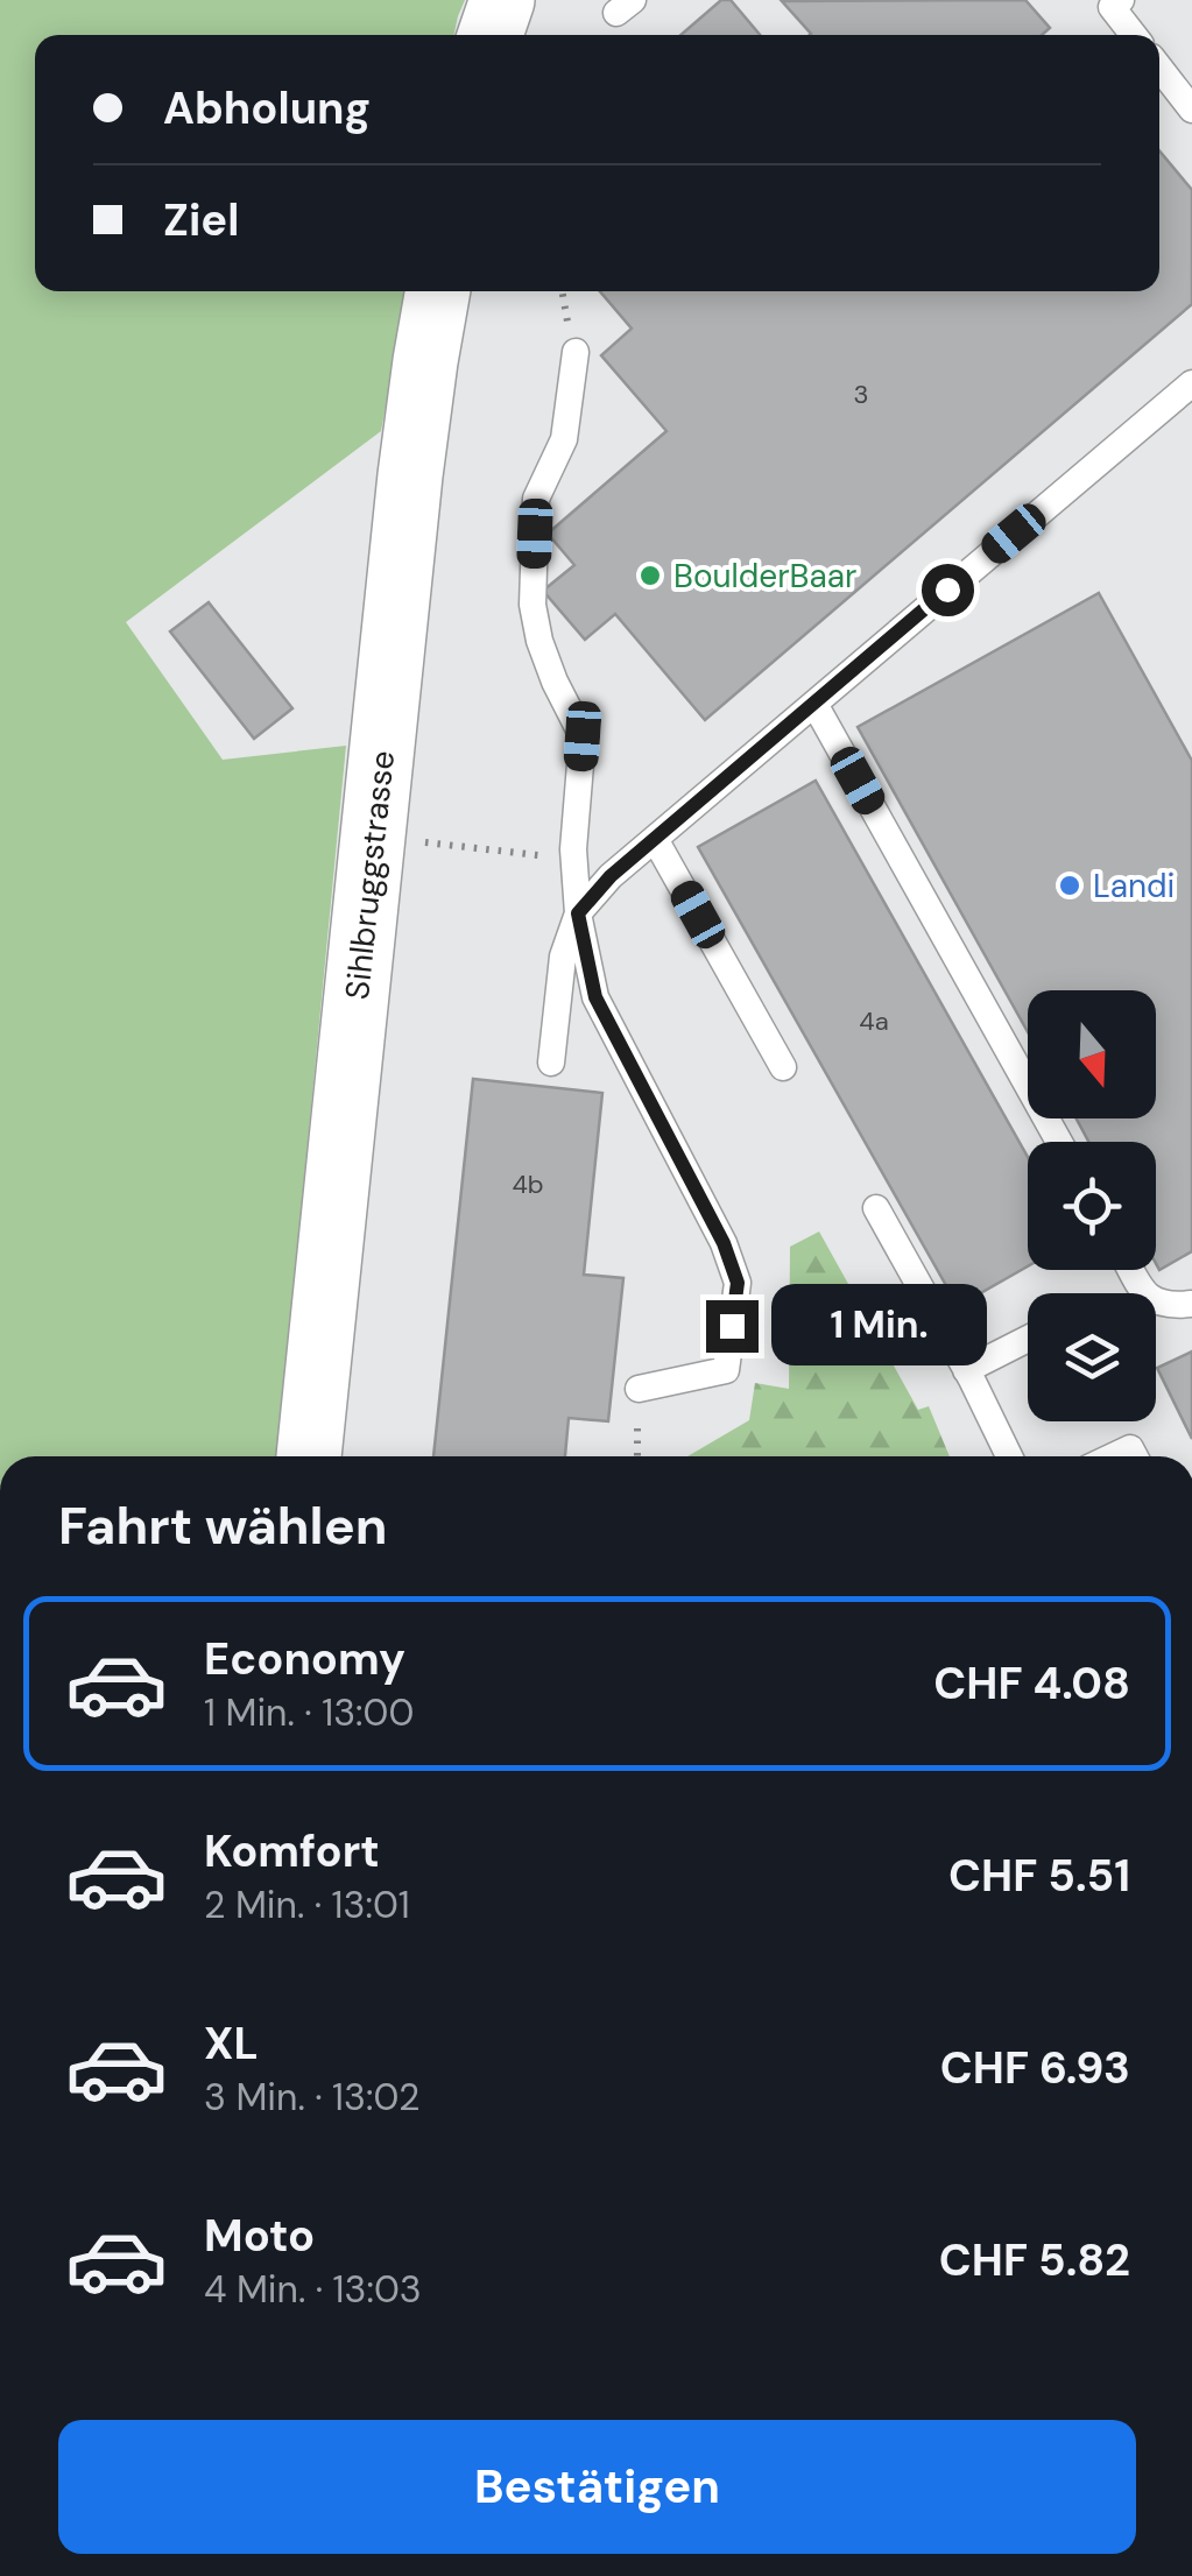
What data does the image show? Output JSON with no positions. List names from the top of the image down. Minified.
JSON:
{"streets":{"main road":["Sihlbruggstrasse"]},"places":["BoulderBaar","Landi"],"house_numbers":["3","4a","4b"],"north":"bottom","page":{"banner":["Abholung","Ziel"],"bubble":"1 Min.","heading":"Fahrt wählen","list":[{"name":"Economy","note":"1 Min. · 13:00","value":"CHF 4.08"},{"name":"Komfort","note":"2 Min. · 13:01","value":"CHF 5.51"},{"name":"XL","note":"3 Min. · 13:02","value":"CHF 6.93"},{"name":"Moto","note":"4 Min. · 13:03","value":"CHF 5.82"}],"buttons":"Bestätigen"}}
